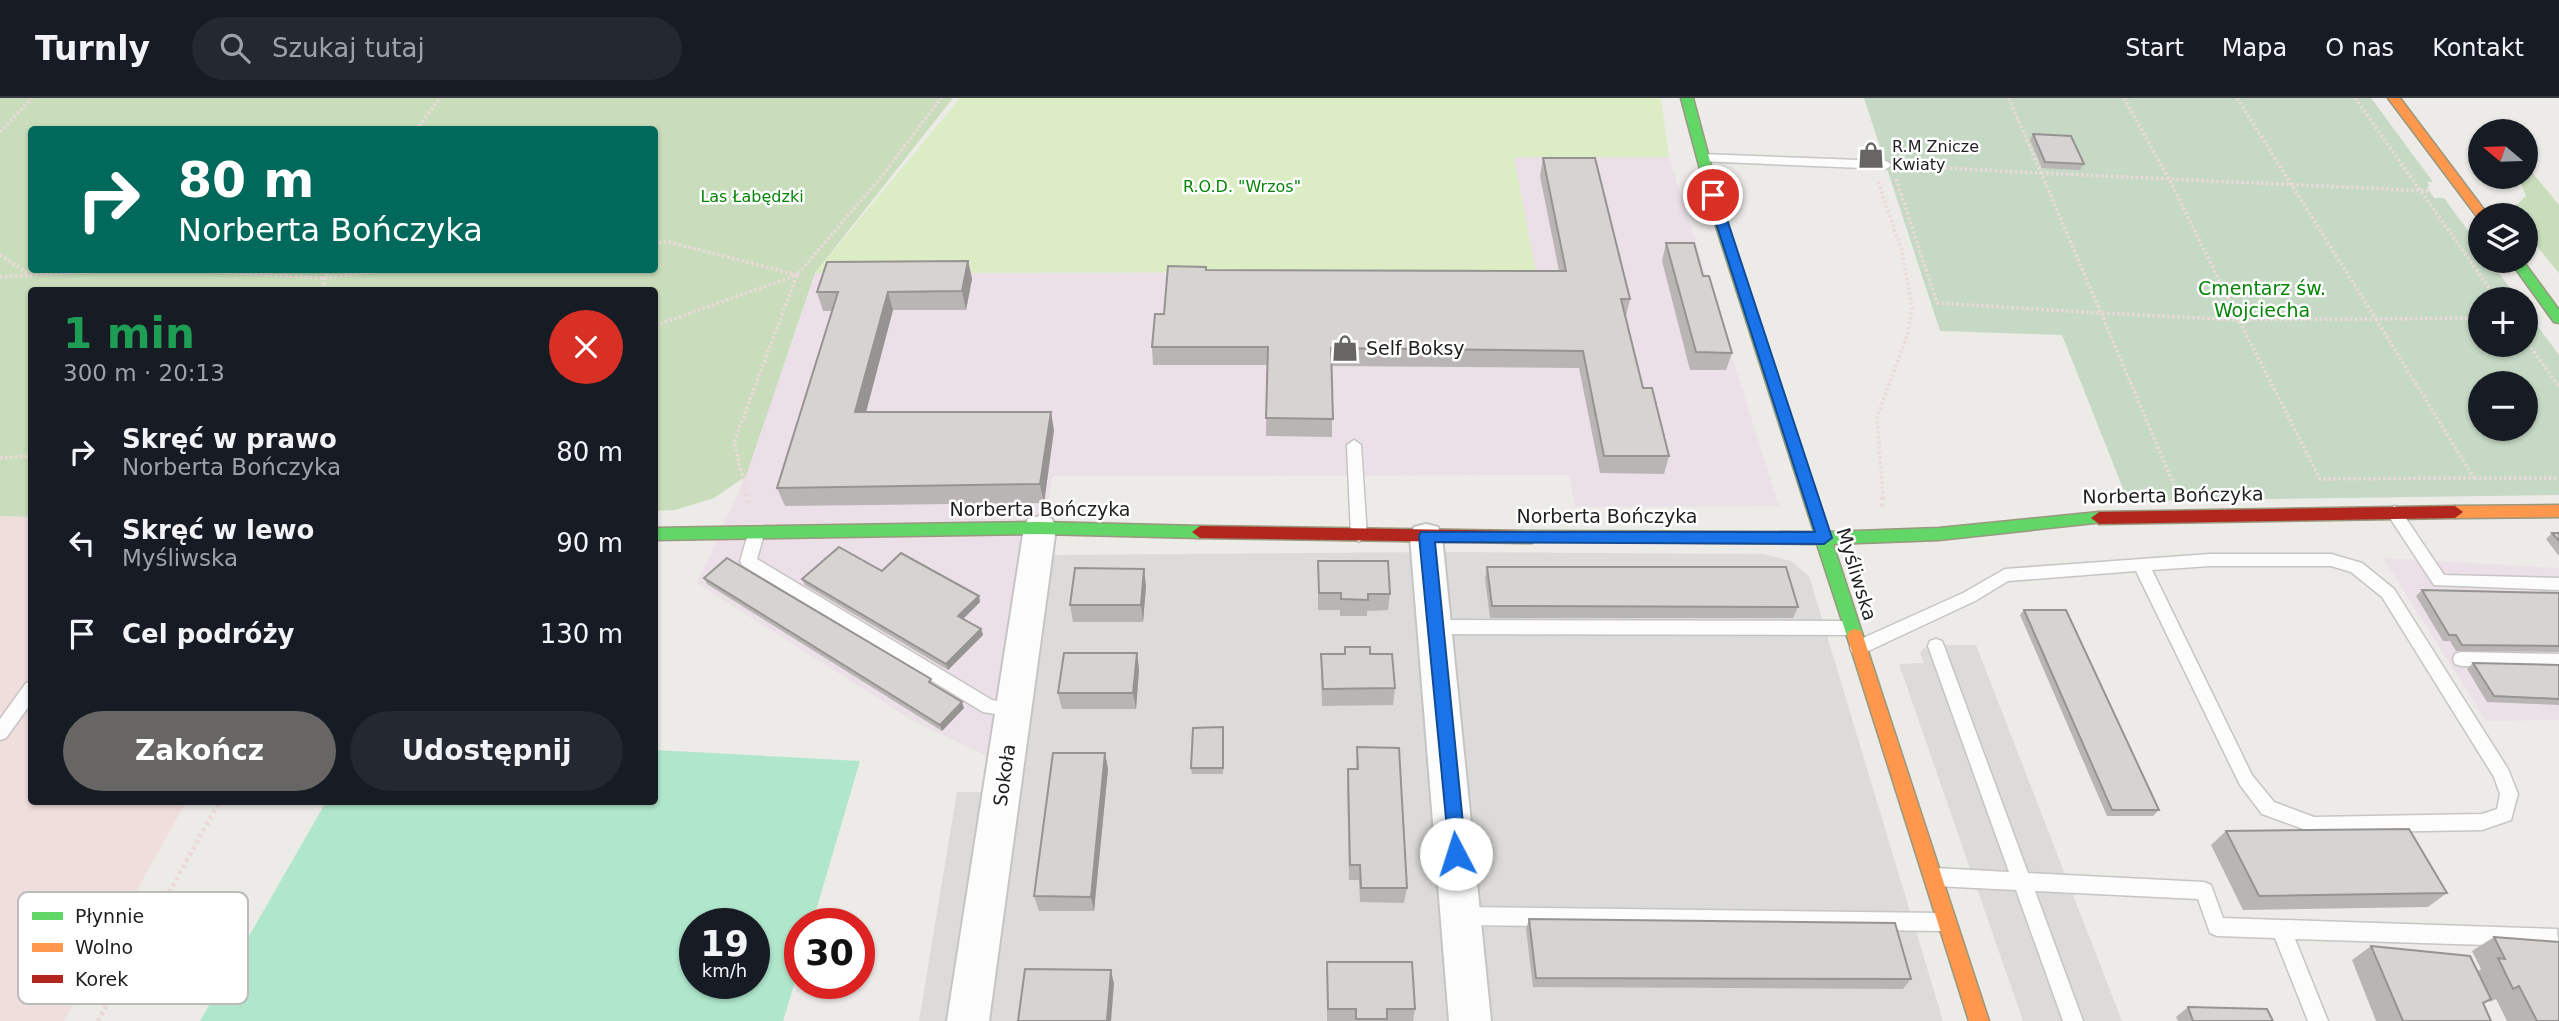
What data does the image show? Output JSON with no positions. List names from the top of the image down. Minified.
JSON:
{"streets":{"street":["Norberta Bończyka","Myśliwska","Sokoła"]},"crossings":[["Norberta Bończyka","Myśliwska"],["Norberta Bończyka","Sokoła"]],"parks":["R.O.D. \"Wrzos\"","Las Łabędzki","Cmentarz św. Wojciecha"],"places":{"shop":["R.M Znicze Kwiaty","Self Boksy"]},"legend":["Płynnie","Wolno","Korek"],"north":"left","page":{"header":"Turnly","search":"Szukaj tutaj","nav":["Start","Mapa","O nas","Kontakt"],"map_buttons":["+","−"],"turn":["80 m","Norberta Bończyka"],"heading":["1 min","300 m · 20:13"],"list":[{"name":"Skręć w prawo","note":"Norberta Bończyka","value":"80 m"},{"name":"Skręć w lewo","note":"Myśliwska","value":"90 m"},{"name":"Cel podróży","value":"130 m"}],"buttons":["Zakończ","Udostępnij"],"speed":"19 km/h","limit":"30"}}
